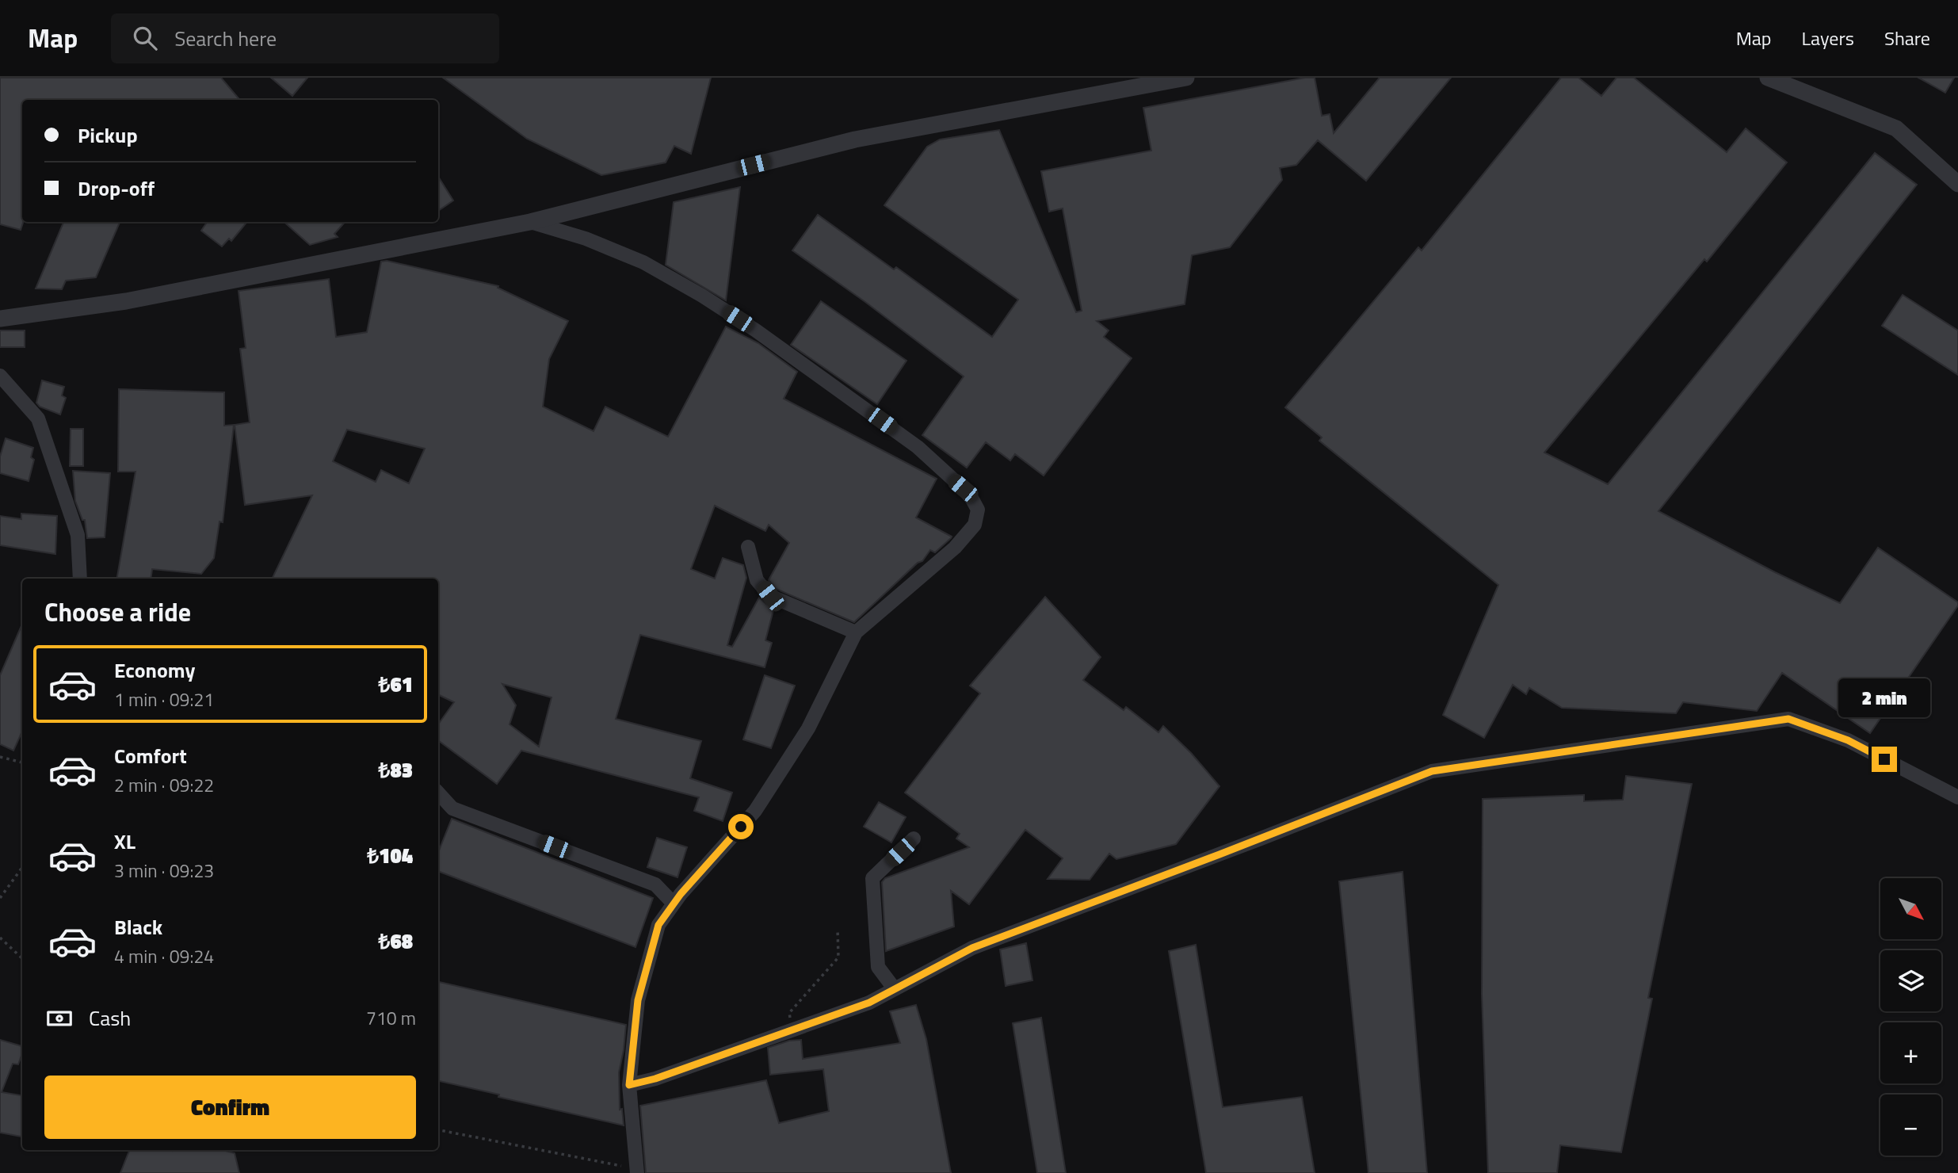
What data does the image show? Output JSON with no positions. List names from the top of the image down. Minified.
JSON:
{"north":"bottom right","page":{"header":"Map","search":"Search here","nav":["Map","Layers","Share"],"banner":["Pickup","Drop-off"],"heading":"Choose a ride","list":[{"name":"Economy","note":"1 min · 09:21","value":"₺61"},{"name":"Comfort","note":"2 min · 09:22","value":"₺83"},{"name":"XL","note":"3 min · 09:23","value":"₺104"},{"name":"Black","note":"4 min · 09:24","value":"₺68"}],"bubble":"2 min","map_buttons":["+","−"],"pay":["Cash","710 m"],"buttons":"Confirm"}}
